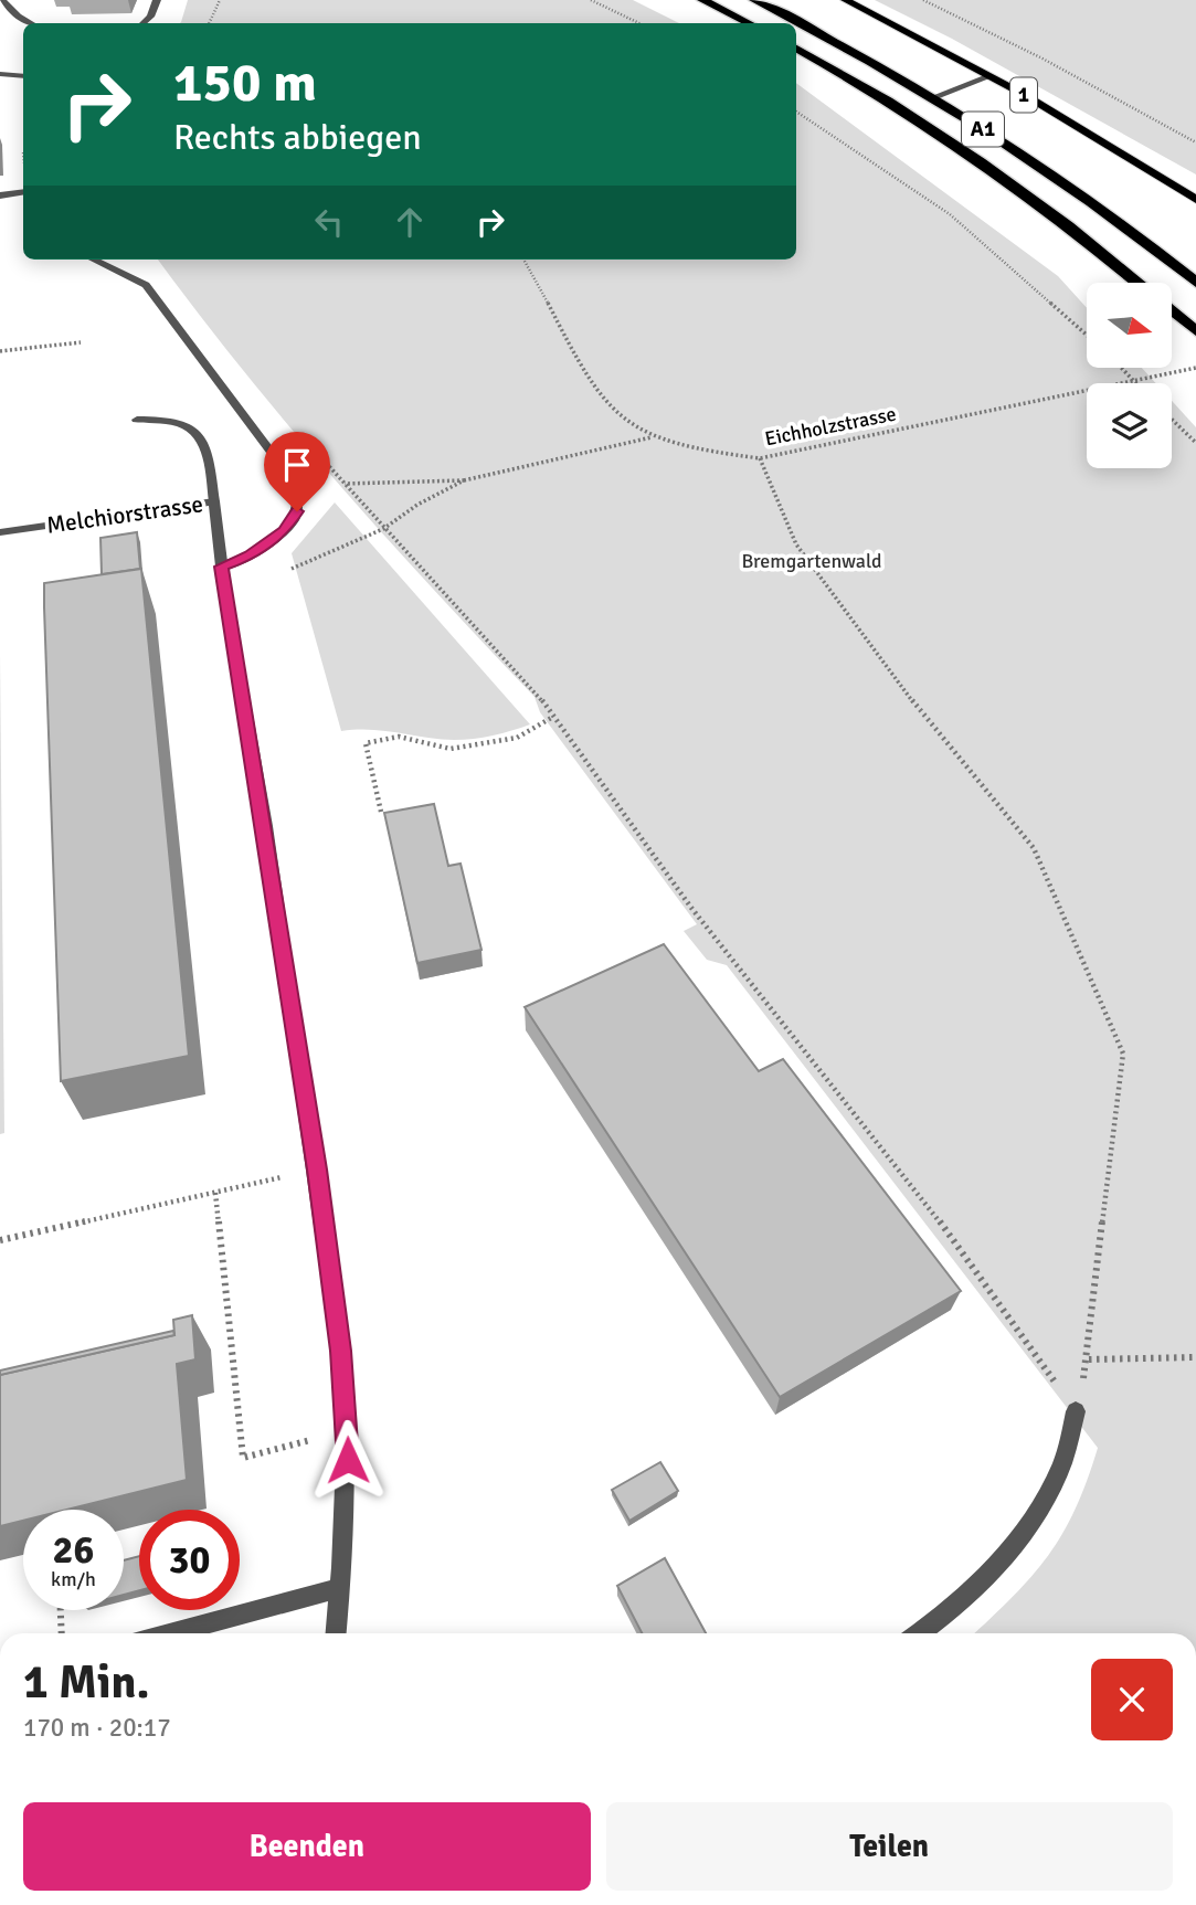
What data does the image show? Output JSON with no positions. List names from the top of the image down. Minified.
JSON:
{"streets":{"highway":["A1"],"main road":["1"],"street":["Melchiorstrasse"],"path":["Eichholzstrasse"]},"parks":["Bremgartenwald"],"north":"right","page":{"turn":["150 m","Rechts abbiegen"],"speed":"26 km/h","limit":"30","heading":["1 Min.","170 m · 20:17"],"buttons":["Beenden","Teilen"]}}
